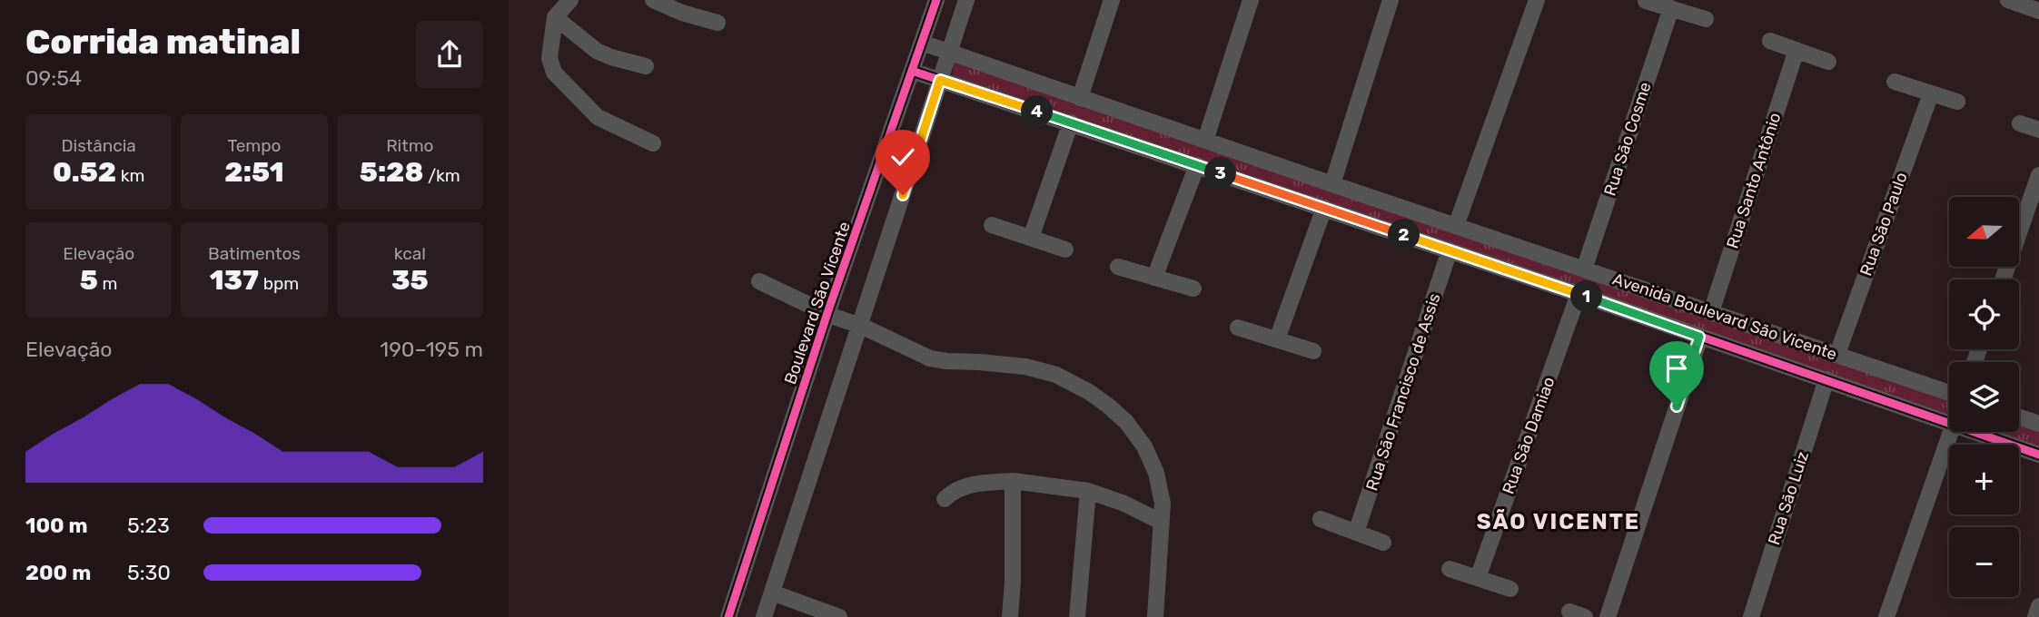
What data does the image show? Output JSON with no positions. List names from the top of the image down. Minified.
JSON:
{"streets":{"street":["Rua Sāo Cosme","Rua Santo Antônio","Rua Sāo Paulo","Boulevard São Vicente","Avenida Boulevard São Vicente","Rua Sāo Francisco de Assis","Rua Sāo Damiao","Rua Sāo Luiz"]},"crossings":[["Rua Sāo Cosme","Avenida Boulevard São Vicente"],["Rua Santo Antônio","Avenida Boulevard São Vicente"],["Rua Sāo Paulo","Avenida Boulevard São Vicente"],["Boulevard São Vicente","Avenida Boulevard São Vicente"],["Avenida Boulevard São Vicente","Rua Sāo Francisco de Assis"],["Avenida Boulevard São Vicente","Rua Sāo Damiao"],["Avenida Boulevard São Vicente","Rua Sāo Luiz"]],"districts":["SÃO VICENTE"],"north":"left","page":{"heading":["Corrida matinal","09:54"],"pins":["4","3","2","1"],"stats":[["Distância","0.52 km"],["Tempo","2:51"],["Ritmo","5:28 /km"],["Elevação","5 m"],["Batimentos","137 bpm"],["kcal","35"]],"map_buttons":["+","−"],"chart":["Elevação","190–195 m"],"list":[{"name":"100 m","note":"5:23"},{"name":"200 m","note":"5:30"}]}}
